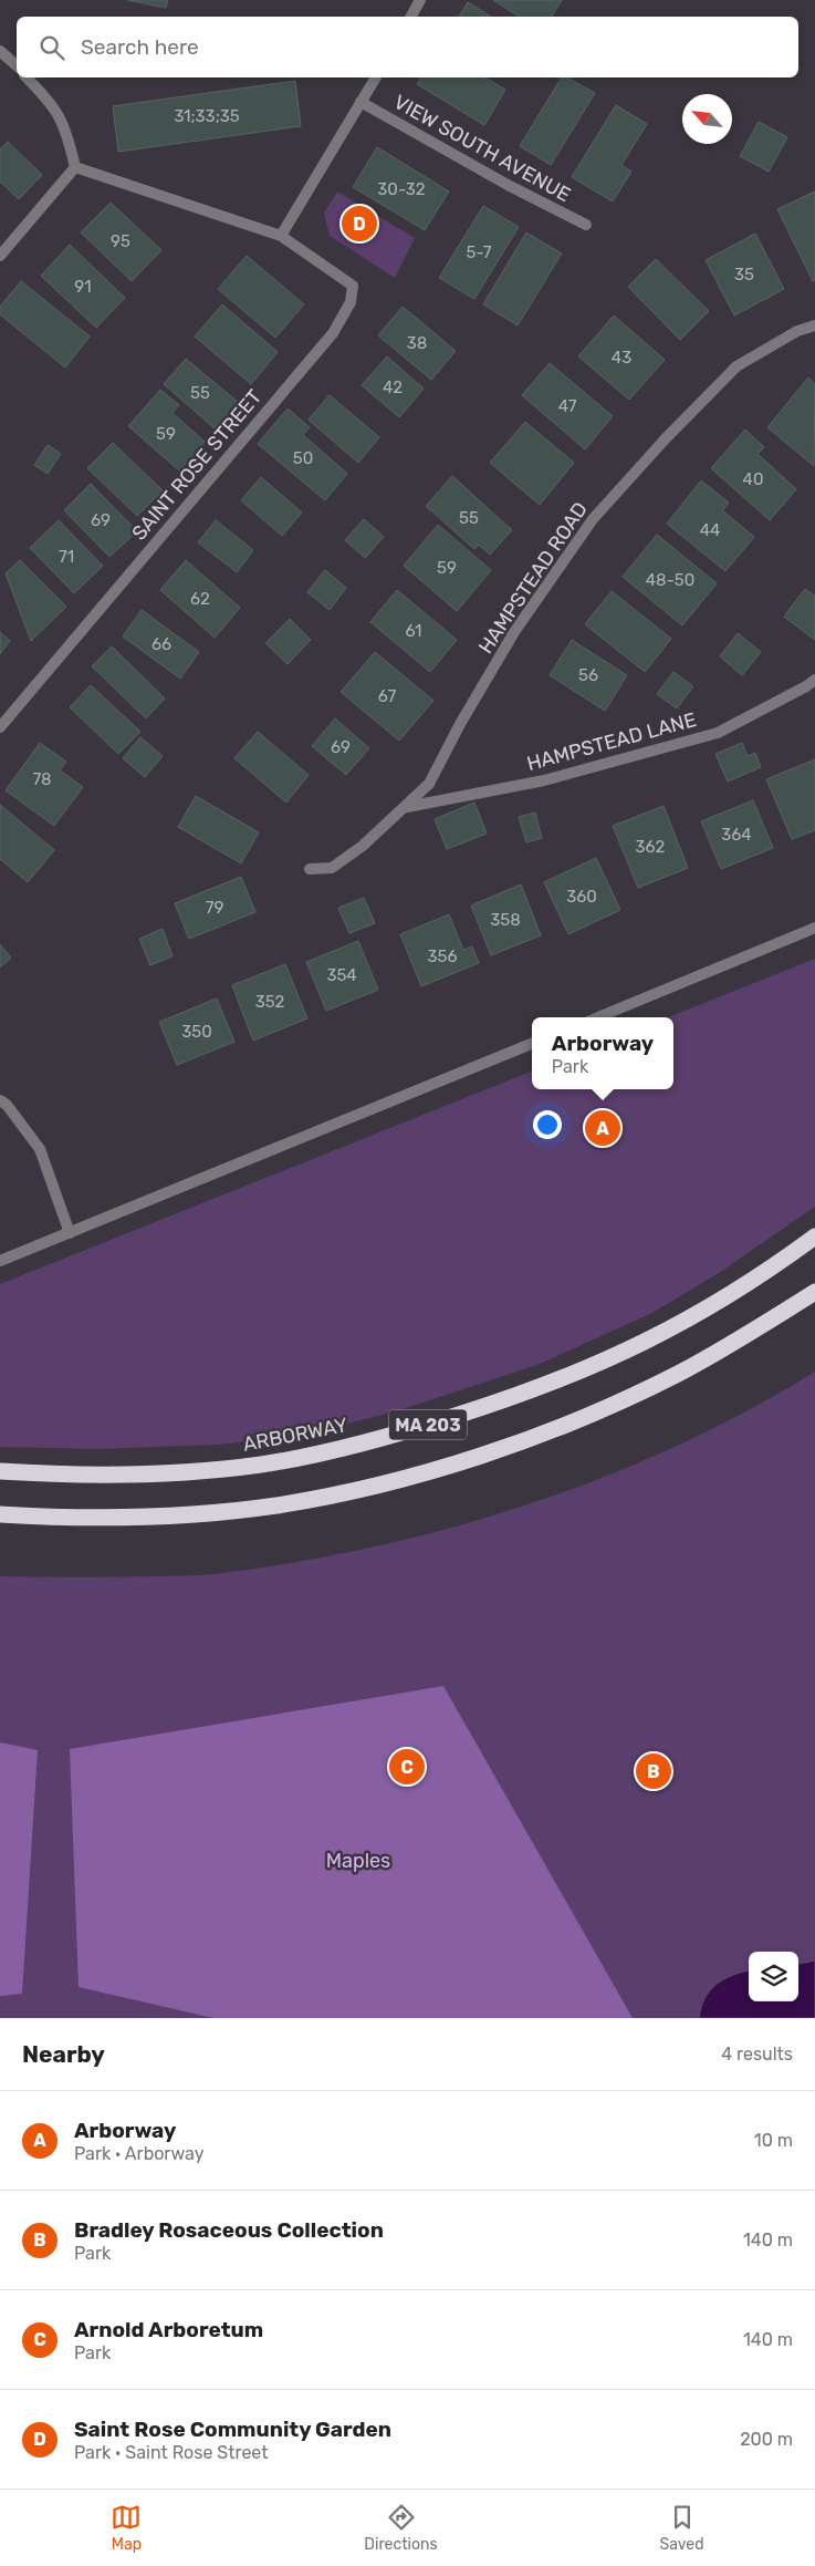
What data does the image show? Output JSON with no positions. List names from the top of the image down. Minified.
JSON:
{"streets":{"highway":["MA 203","ARBORWAY"],"street":["VIEW SOUTH AVENUE","SAINT ROSE STREET","HAMPSTEAD ROAD","HAMPSTEAD LANE"]},"crossings":[["HAMPSTEAD ROAD","HAMPSTEAD LANE"]],"parks":["Maples"],"house_numbers":["31;33;35","30-32","95","5-7","35","91","38","43","42","55","47","59","50","40","55","69","44","71","59","48-50","62","61","66","56","67","69","78","364","362","360","79","358","356","354","352","350"],"north":"top left","page":{"search":"Search here","pins":["D","A","C","B"],"popup":["Arborway","Park"],"heading":["Nearby","4 results"],"list":[{"mark":"A","name":"Arborway","note":"Park · Arborway","value":"10 m"},{"mark":"B","name":"Bradley Rosaceous Collection","note":"Park","value":"140 m"},{"mark":"C","name":"Arnold Arboretum","note":"Park","value":"140 m"},{"mark":"D","name":"Saint Rose Community Garden","note":"Park · Saint Rose Street","value":"200 m"}],"nav":["Map","Directions","Saved"]}}
